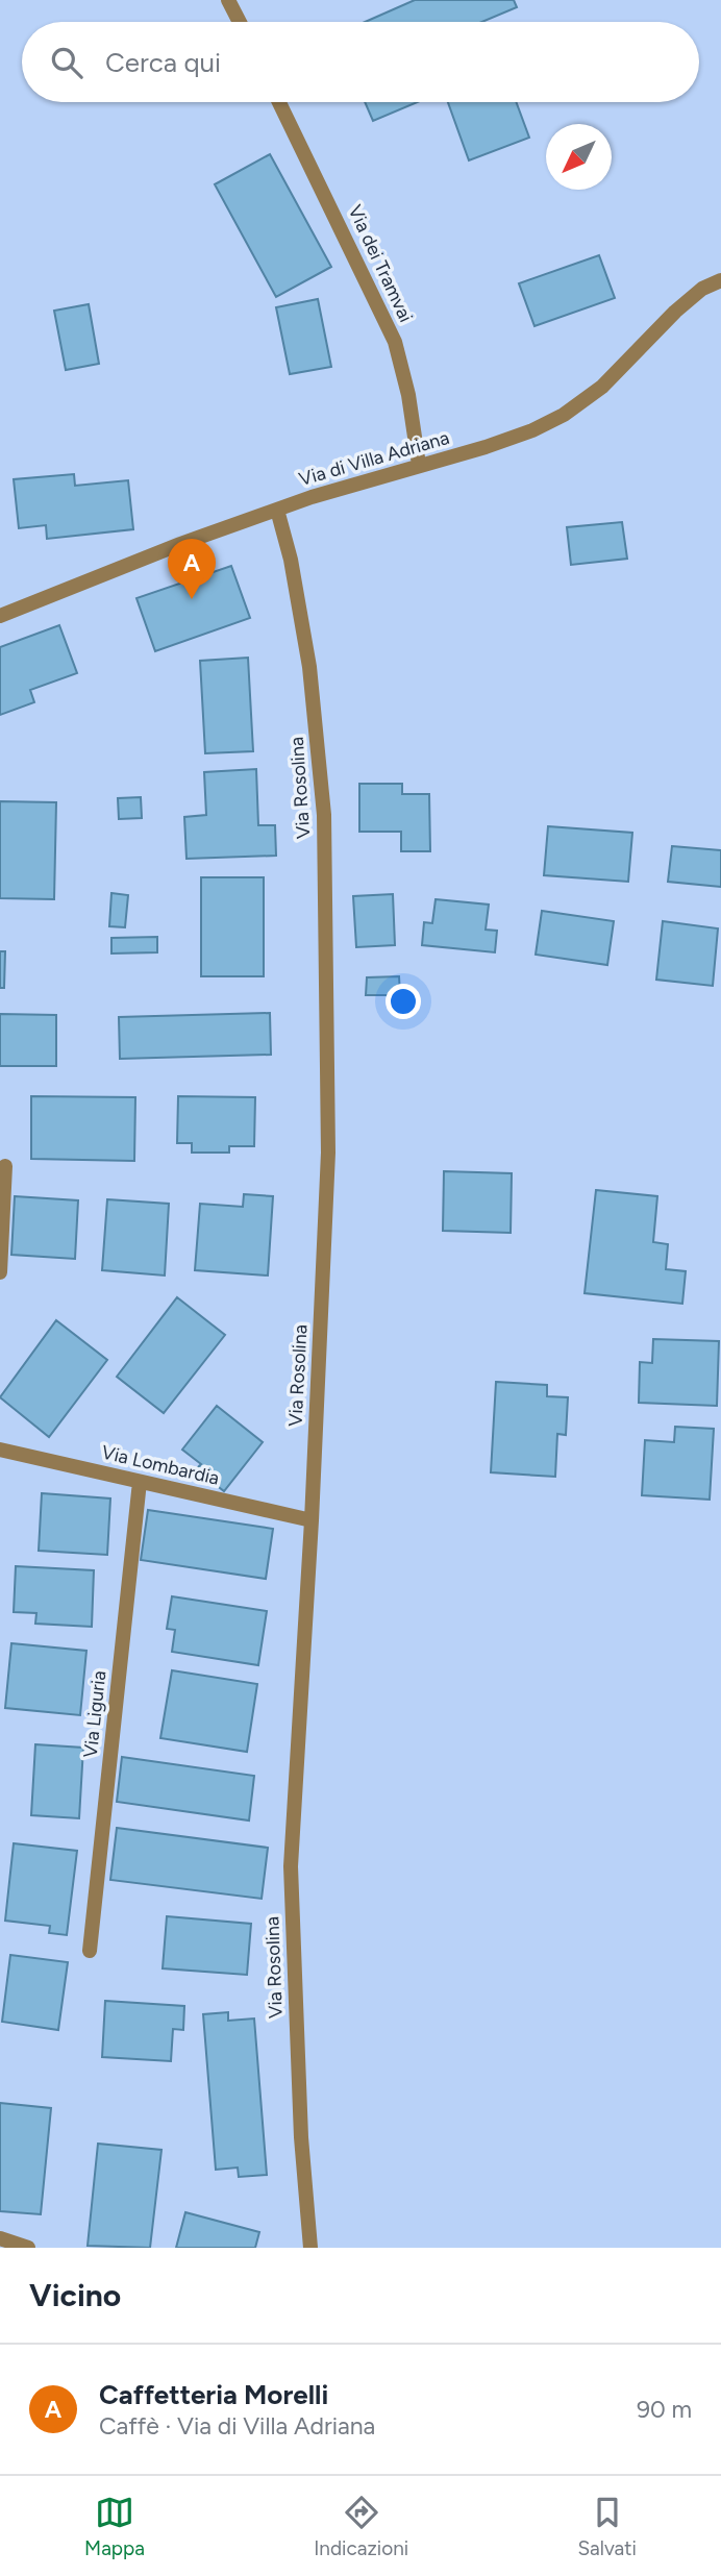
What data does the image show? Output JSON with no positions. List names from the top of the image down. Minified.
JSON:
{"streets":{"street":["Via dei Tramvai","Via di Villa Adriana","Via Rosolina","Via Lombardia","Via Liguria"]},"crossings":[["Via dei Tramvai","Via di Villa Adriana"],["Via di Villa Adriana","Via Rosolina"],["Via Rosolina","Via Lombardia"],["Via Lombardia","Via Liguria"]],"north":"bottom left","page":{"search":"Cerca qui","pins":"A","heading":"Vicino","list":[{"mark":"A","name":"Caffetteria Morelli","note":"Caffè · Via di Villa Adriana","value":"90 m"}],"nav":["Mappa","Indicazioni","Salvati"]}}
